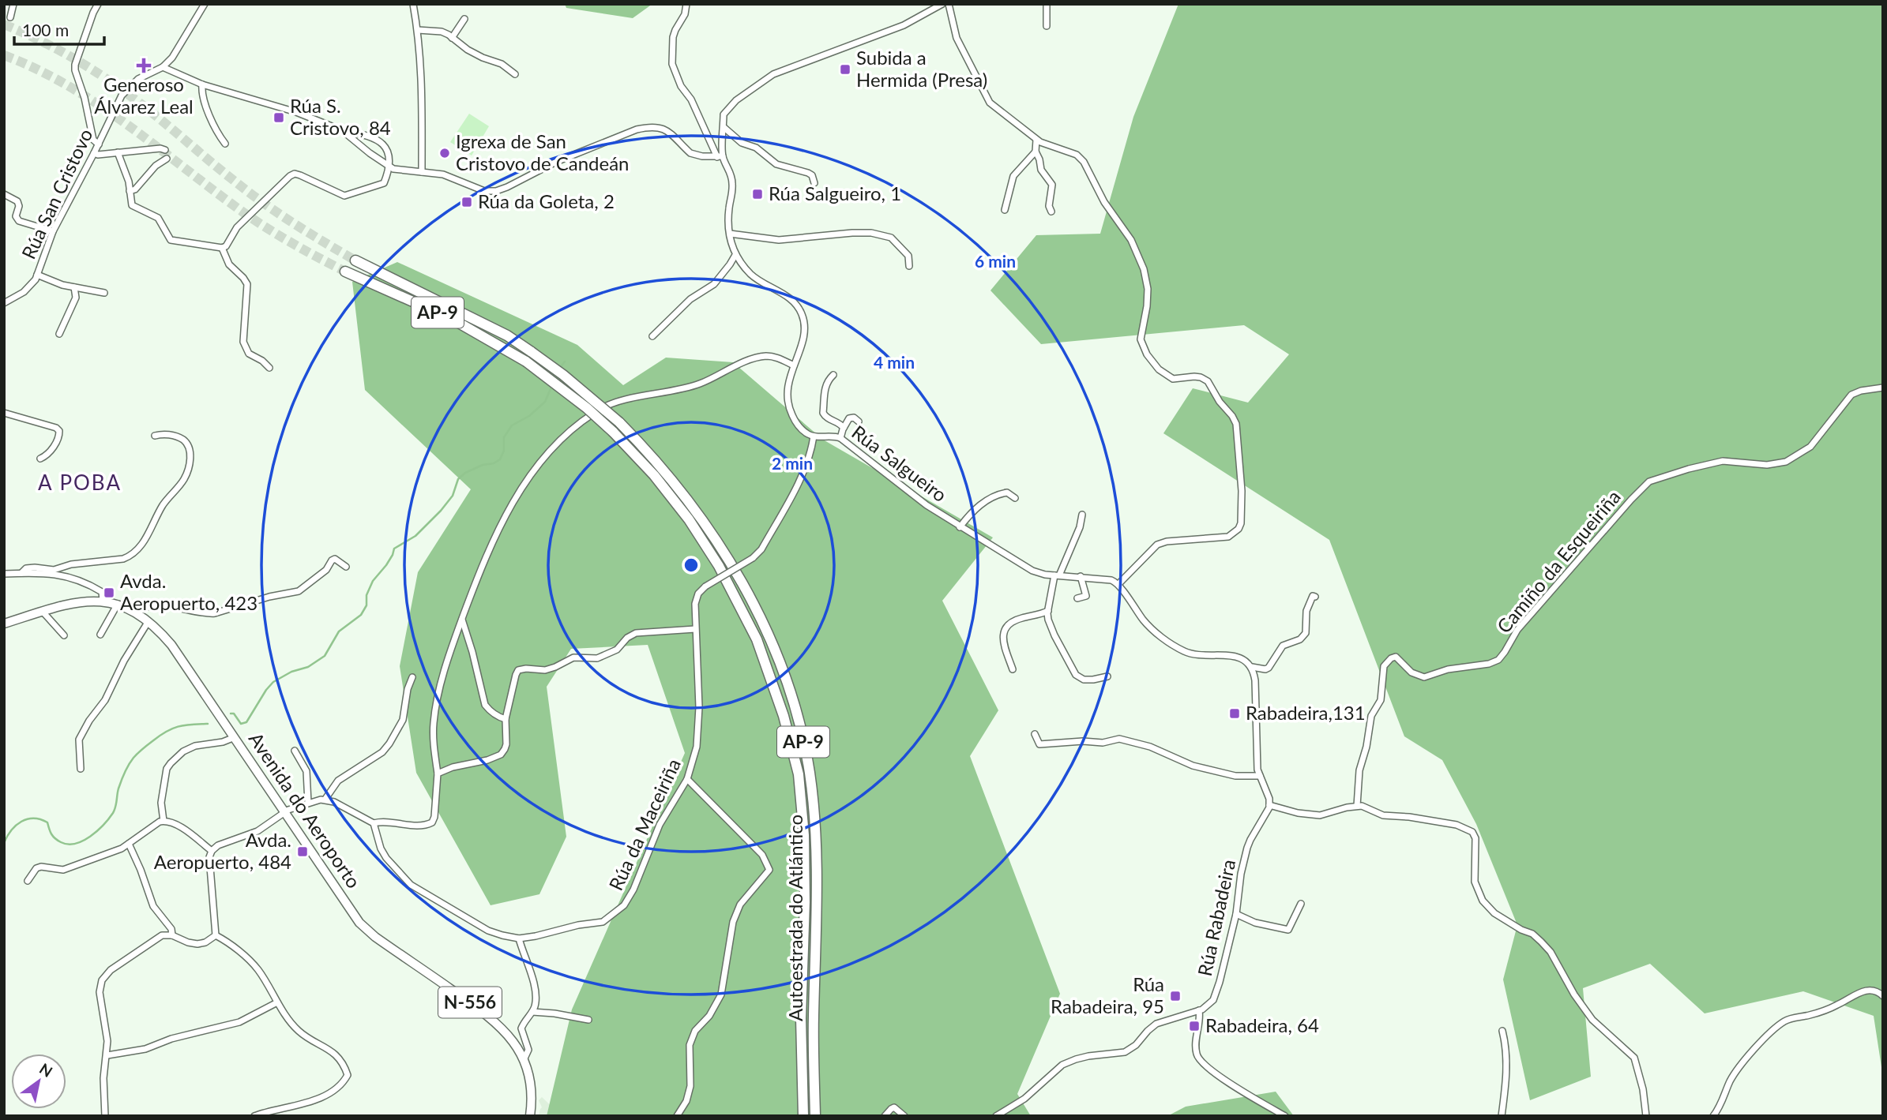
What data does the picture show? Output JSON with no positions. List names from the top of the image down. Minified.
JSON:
{"streets":{"highway":["AP-9","Autoestrada do Atlántico"],"main road":["Avenida do Aeroporto","N-556"],"street":["Rúa San Cristovo","Rúa Salgueiro","Camiño da Esqueiriña","Rúa da Maceiriña","Rúa Rabadeira"]},"crossings":[["Rúa Salgueiro","Rúa da Maceiriña"]],"districts":["A POBA"],"places":{"health":["Generoso Álvarez Leal"],"transit":["Subida a Hermida (Presa)","Rúa S. Cristovo, 84","Rúa Salgueiro, 1","Rúa da Goleta, 2","Avda. Aeropuerto, 423","Rabadeira,131","Avda. Aeropuerto, 484","Rúa Rabadeira, 95","Rabadeira, 64"],"other":["Igrexa de San Cristovo de Candeán"]},"scale_bar":"100 m","north":"top right","rings":["6 min","4 min","2 min"]}
